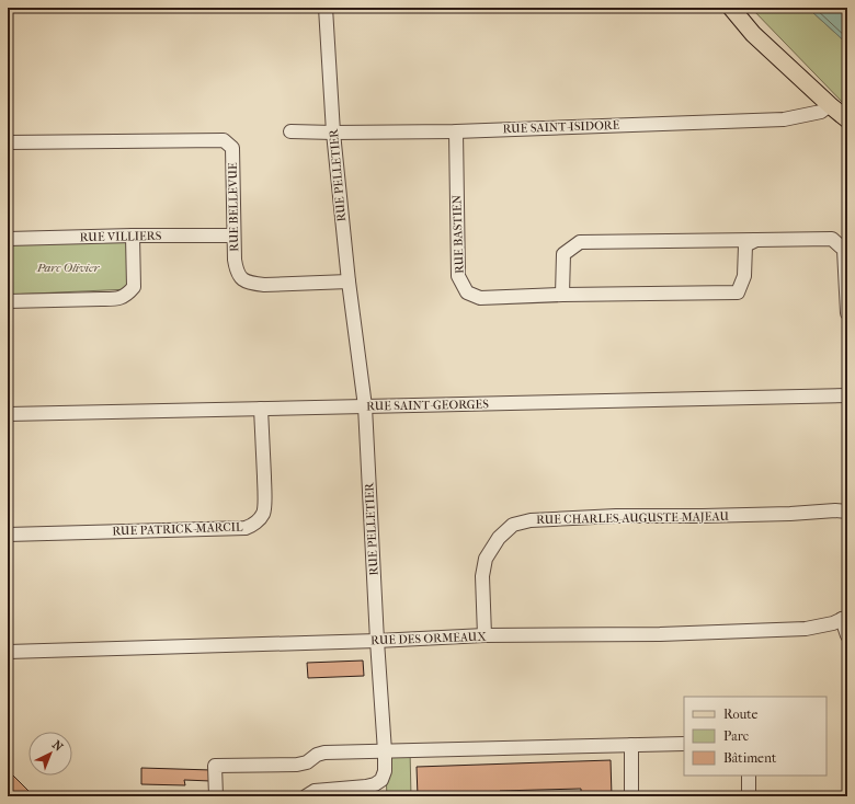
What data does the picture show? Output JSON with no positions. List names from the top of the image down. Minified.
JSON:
{"streets":{"street":["RUE SAINT-ISIDORE","RUE PELLETIER","RUE BELLEVUE","RUE BASTIEN","RUE VILLIERS","RUE SAINT-GEORGES","RUE CHARLES-AUGUSTE-MAJEAU","RUE PATRICK-MARCIL","RUE DES ORMEAUX"]},"crossings":[["RUE SAINT-ISIDORE","RUE PELLETIER"],["RUE SAINT-ISIDORE","RUE BASTIEN"],["RUE PELLETIER","RUE BELLEVUE"],["RUE PELLETIER","RUE SAINT-GEORGES"],["RUE PELLETIER","RUE DES ORMEAUX"],["RUE BELLEVUE","RUE VILLIERS"],["RUE SAINT-GEORGES","RUE PATRICK-MARCIL"],["RUE CHARLES-AUGUSTE-MAJEAU","RUE DES ORMEAUX"]],"parks":["Parc Olivier"],"legend":["Route","Parc","Bâtiment"],"north":"top right"}
